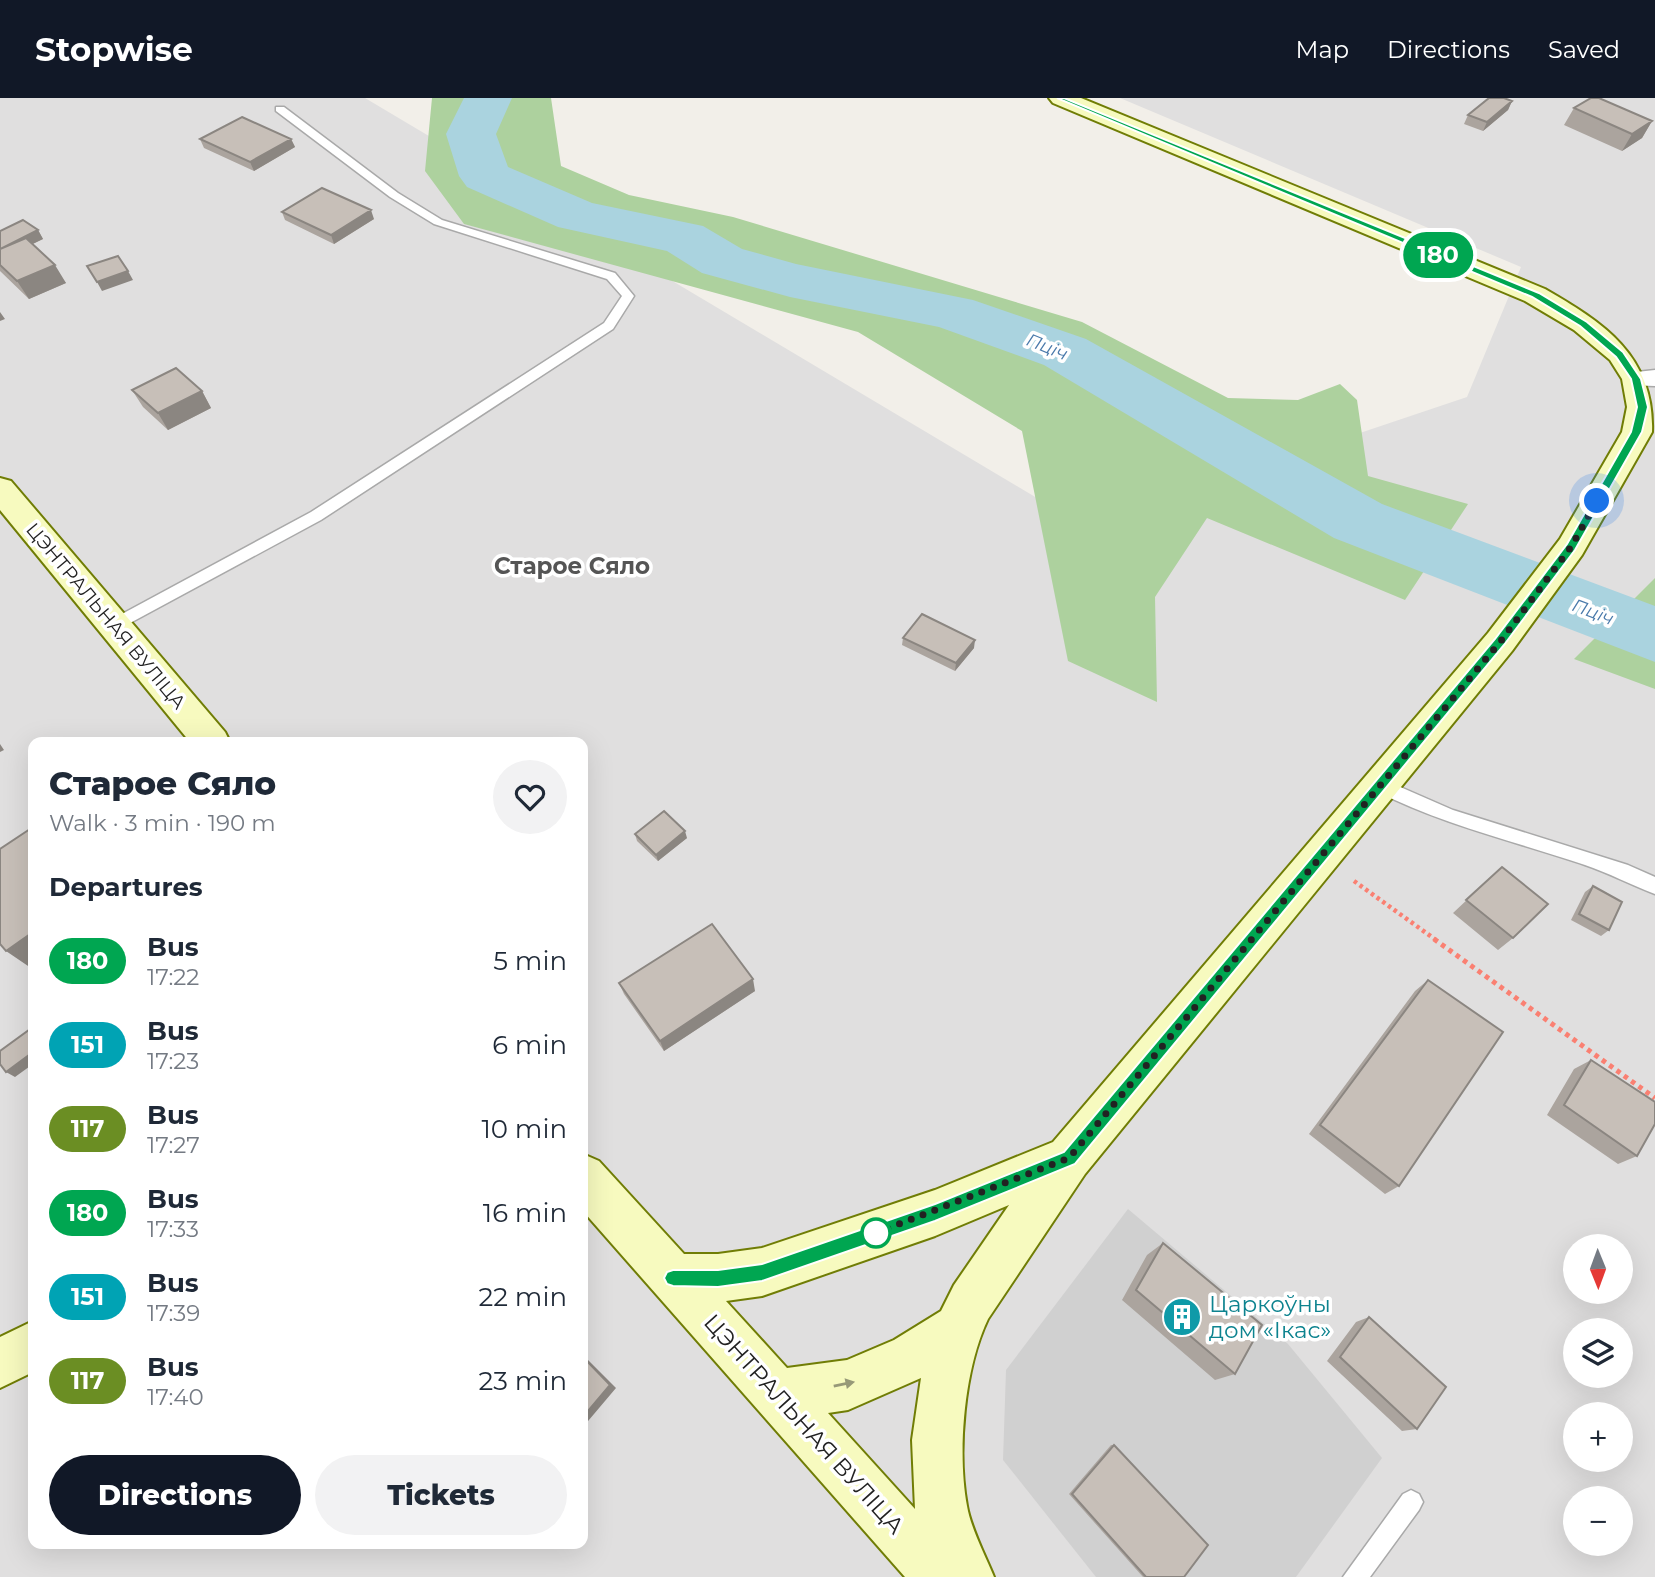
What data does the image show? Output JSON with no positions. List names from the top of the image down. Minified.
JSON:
{"streets":{"main road":["ЦЭНТРАЛЬНАЯ ВУЛІЦА"]},"districts":["Старое Сяло"],"water":["Пціч"],"places":{"building":["Царкоўны дом «Ікас»"]},"lines":["bus line 180"],"north":"bottom","page":{"header":"Stopwise","nav":["Map","Directions","Saved"],"on_map":"180","heading":[["Старое Сяло","Walk · 3 min · 190 m"],"Departures"],"list":[{"mark":"180","name":"Bus","note":"17:22","value":"5 min"},{"mark":"151","name":"Bus","note":"17:23","value":"6 min"},{"mark":"117","name":"Bus","note":"17:27","value":"10 min"},{"mark":"180","name":"Bus","note":"17:33","value":"16 min"},{"mark":"151","name":"Bus","note":"17:39","value":"22 min"},{"mark":"117","name":"Bus","note":"17:40","value":"23 min"}],"map_buttons":["+","−"],"buttons":["Directions","Tickets"]}}
